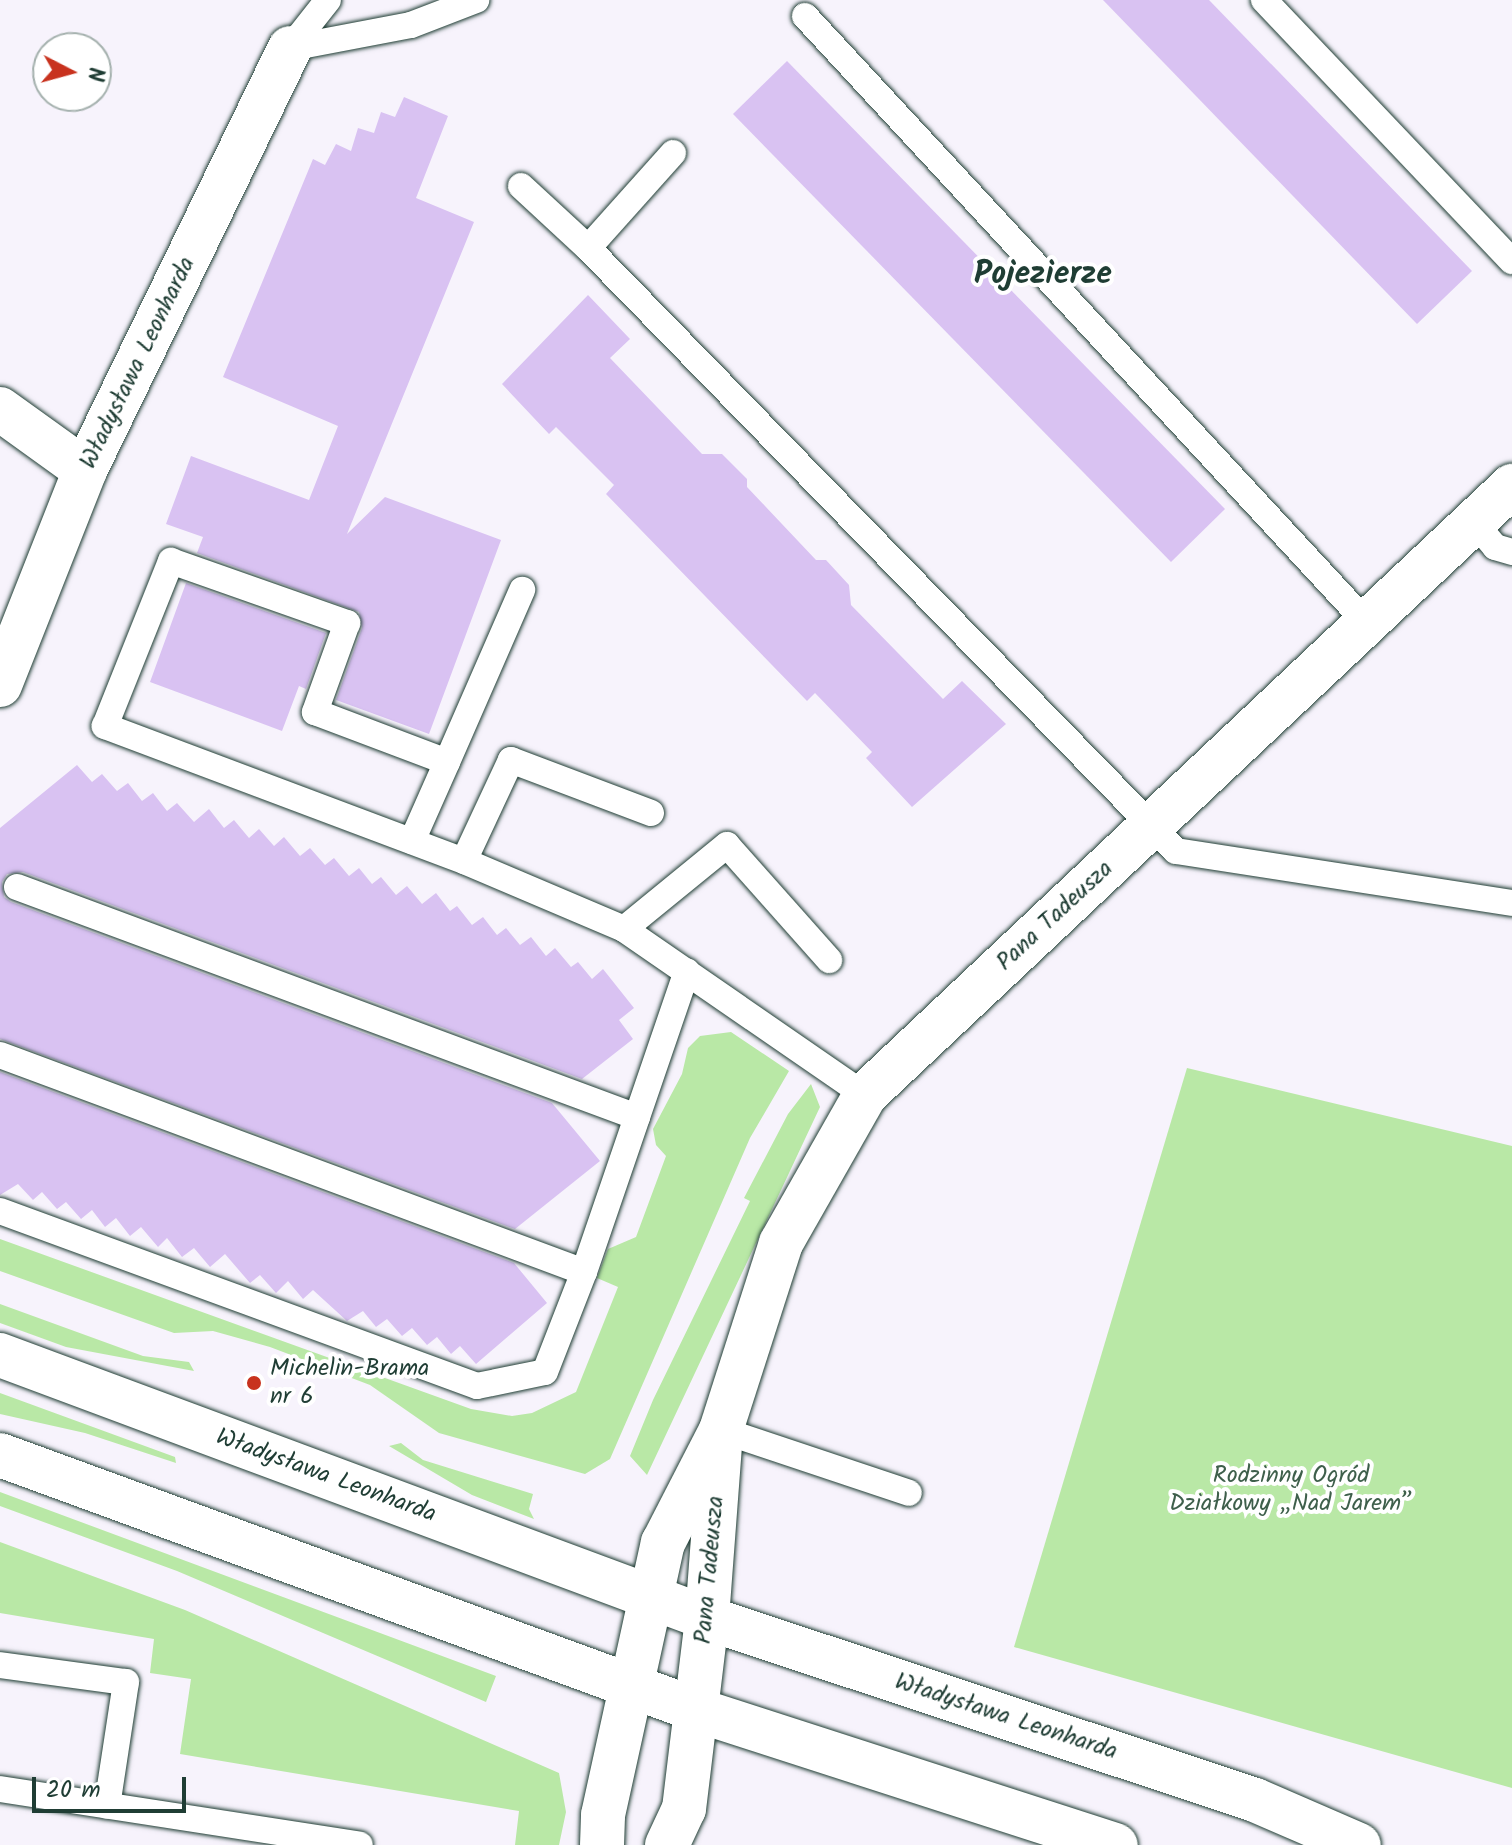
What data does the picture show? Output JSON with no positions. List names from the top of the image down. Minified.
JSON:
{"streets":{"street":["Władysława Leonharda","Pana Tadeusza"]},"crossings":[["Władysława Leonharda","Pana Tadeusza"]],"districts":["Pojezierze"],"parks":["Rodzinny Ogród Działkowy „Nad Jarem”"],"places":["Michelin-Brama nr 6"],"scale_bar":"20 m","north":"right"}
